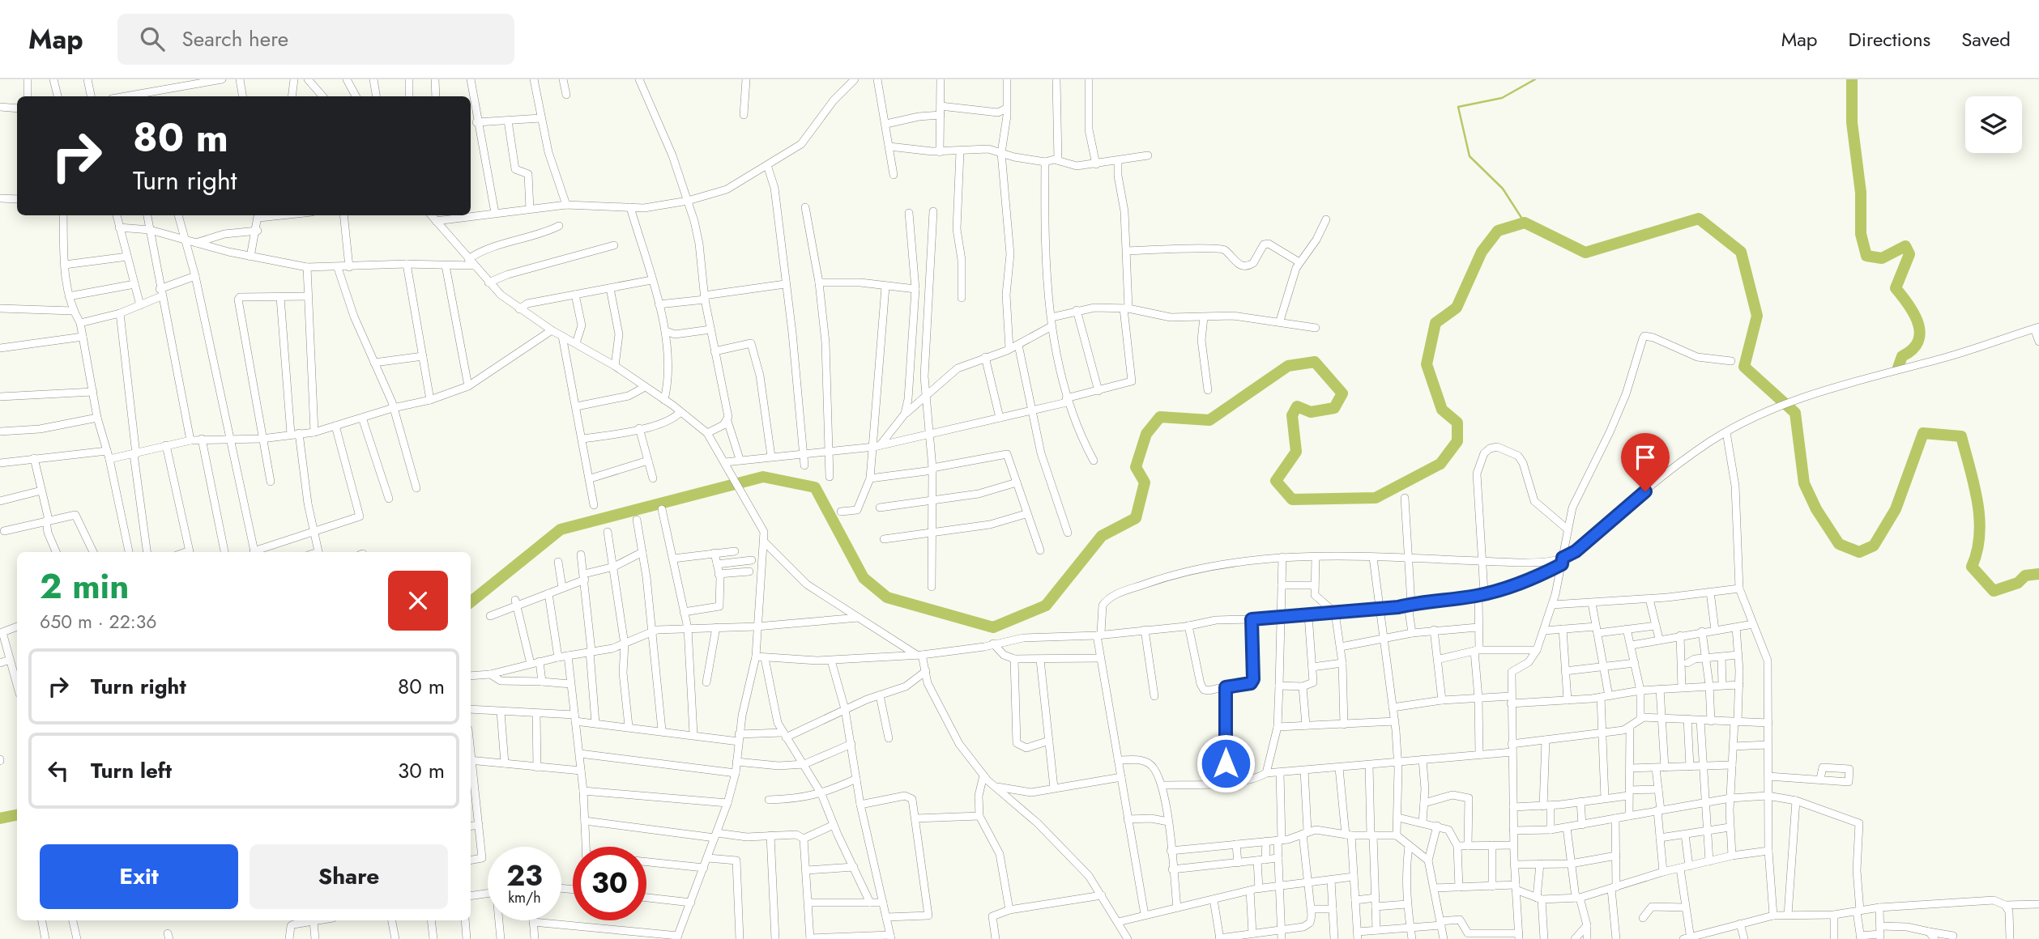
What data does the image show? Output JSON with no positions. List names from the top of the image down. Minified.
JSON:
{"page":{"header":"Map","search":"Search here","nav":["Map","Directions","Saved"],"turn":["80 m","Turn right"],"heading":["2 min","650 m · 22:36"],"list":[{"name":"Turn right","value":"80 m"},{"name":"Turn left","value":"30 m"}],"buttons":["Exit","Share"],"speed":"23 km/h","limit":"30"}}
